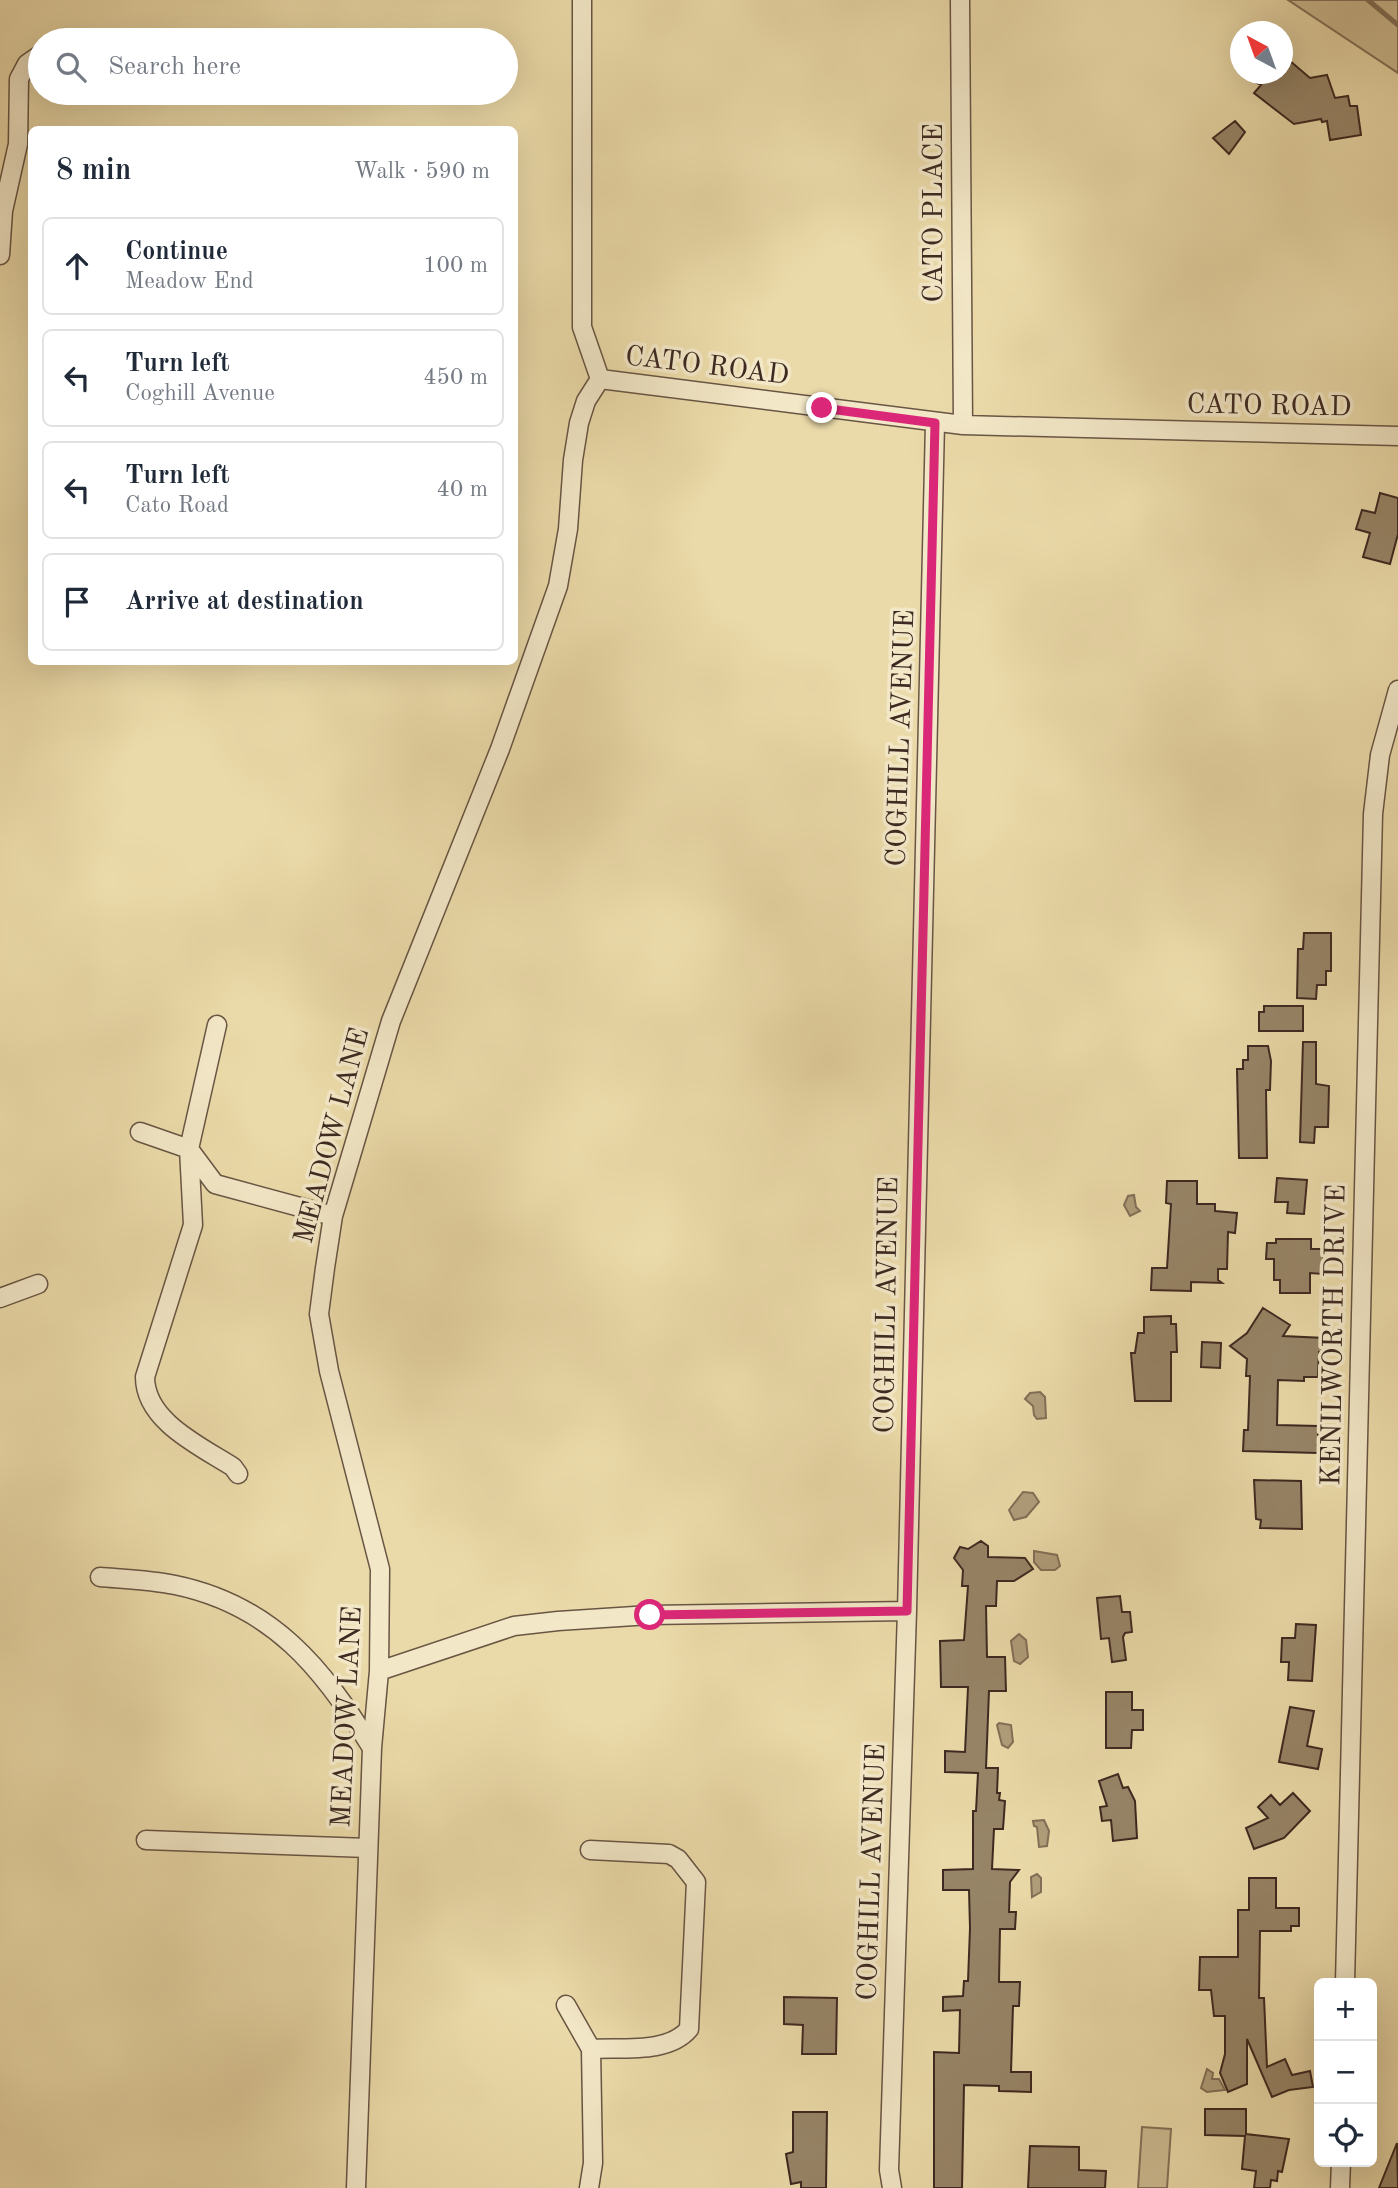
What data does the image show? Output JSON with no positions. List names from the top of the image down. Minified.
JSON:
{"streets":{"street":["CATO PLACE","CATO ROAD","COGHILL AVENUE","MEADOW LANE","KENILWORTH DRIVE"]},"crossings":[["CATO PLACE","CATO ROAD"],["CATO ROAD","COGHILL AVENUE"],["CATO ROAD","MEADOW LANE"]],"north":"top left","page":{"search":"Search here","heading":["8 min","Walk · 590 m"],"list":[["Continue","Meadow End","100 m"],["Turn left","Coghill Avenue","450 m"],["Turn left","Cato Road","40 m"],"Arrive at destination"],"map_buttons":["+","−"]}}
